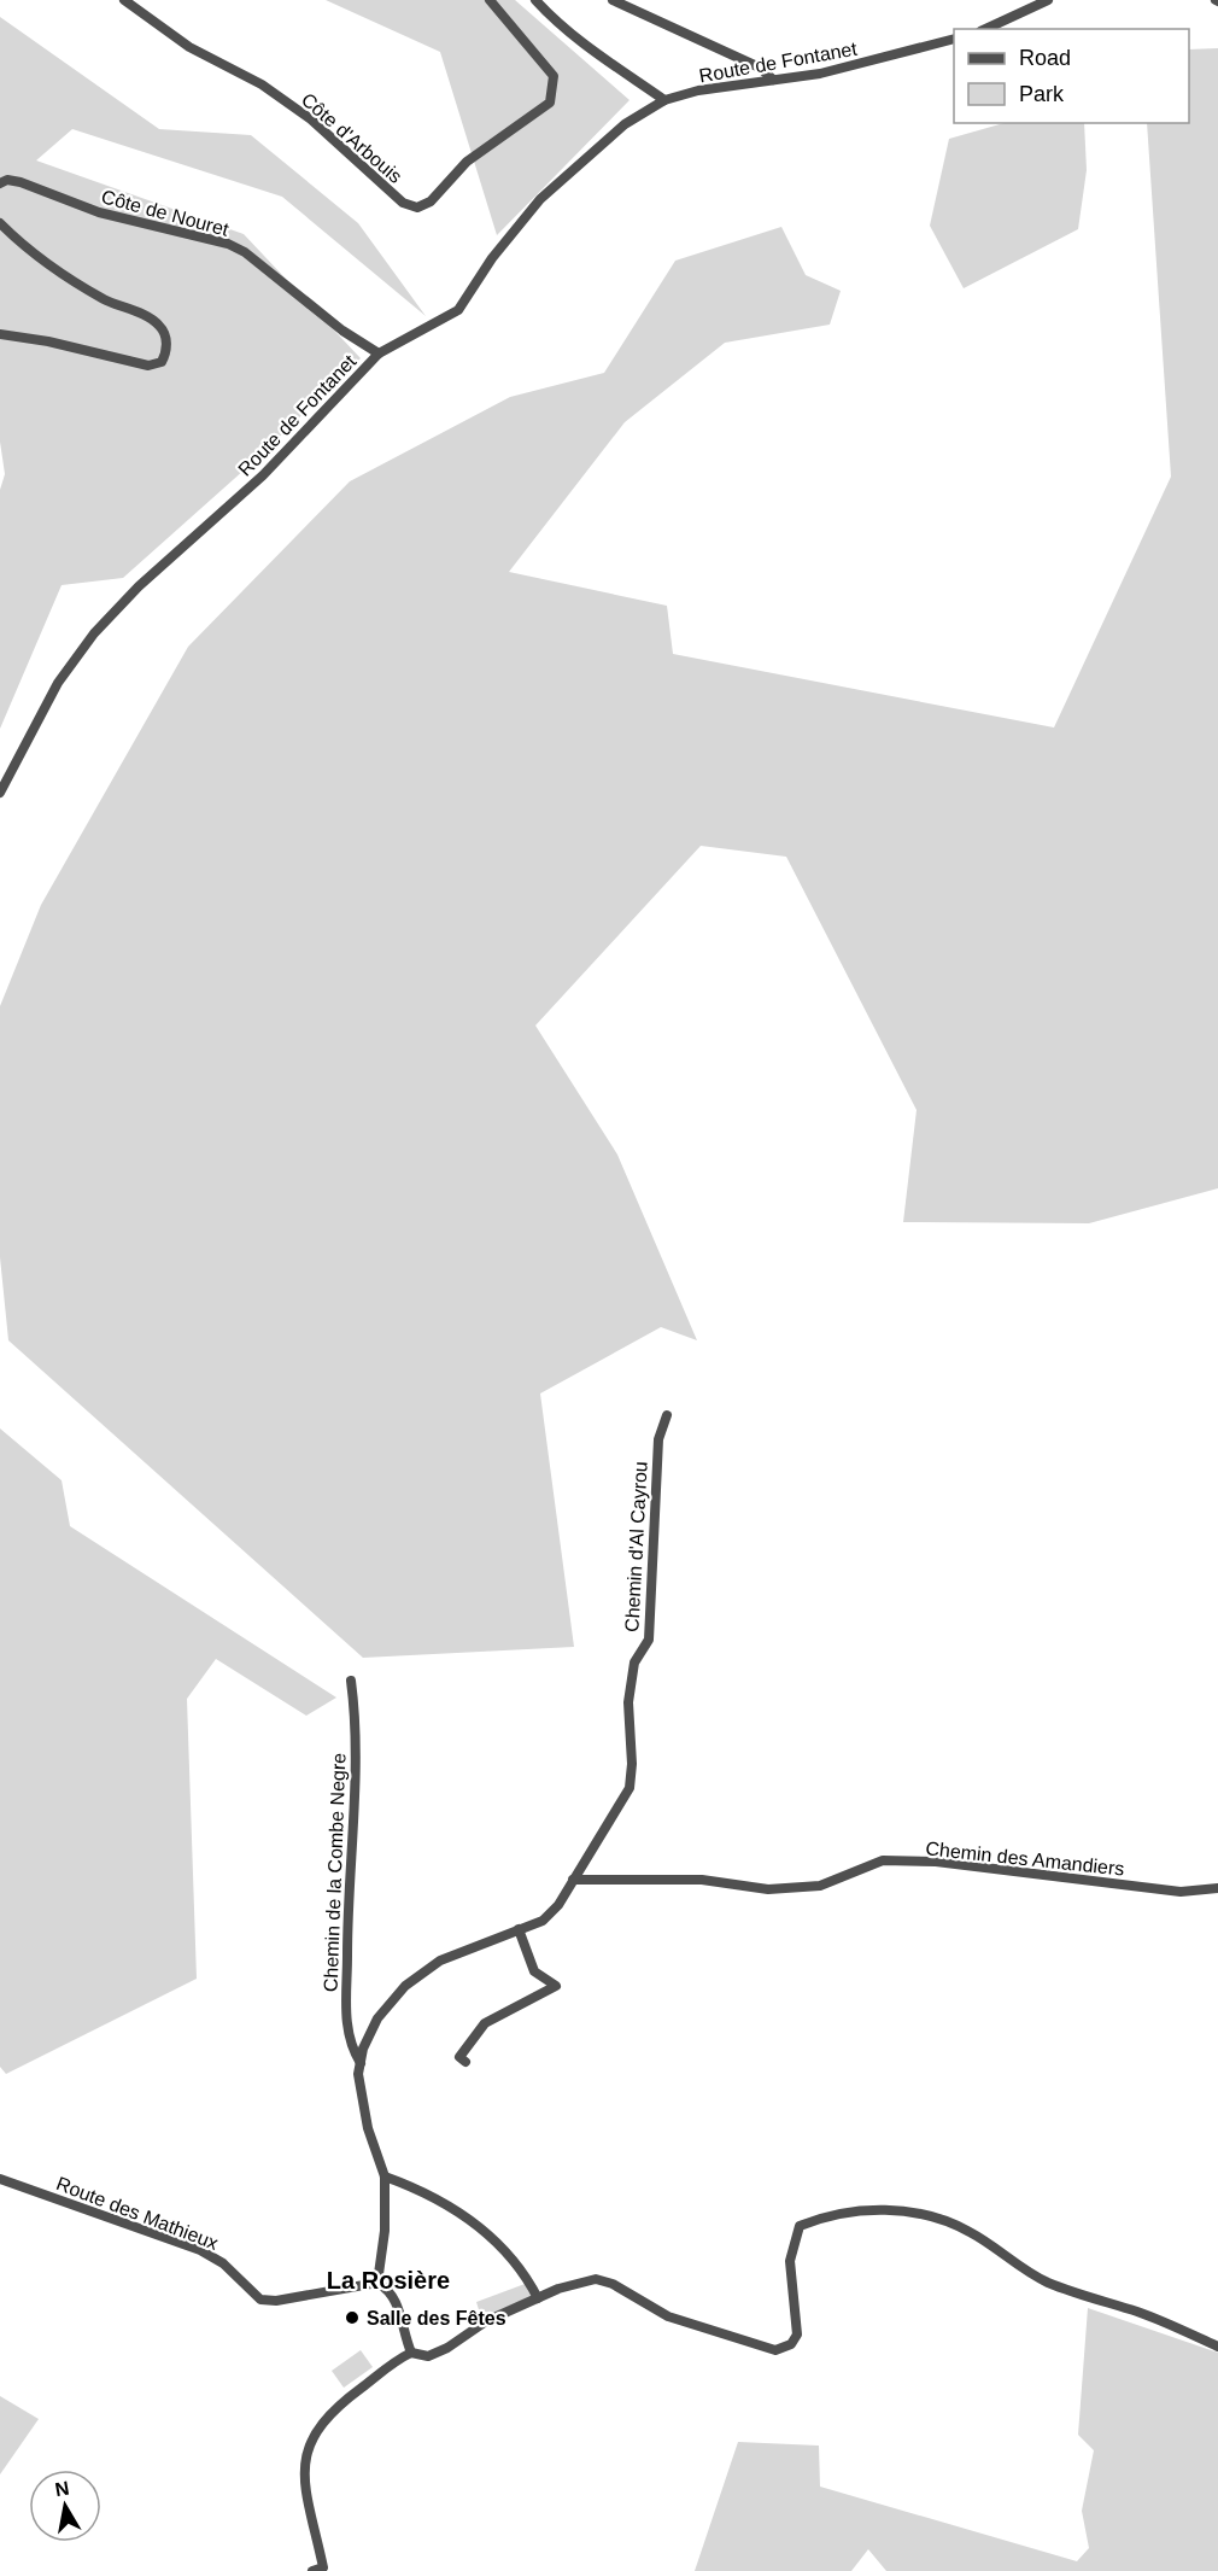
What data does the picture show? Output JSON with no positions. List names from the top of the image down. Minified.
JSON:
{"streets":{"street":["Route de Fontanet","Côte d'Arbouis","Côte de Nouret","Chemin d'Al Cayrou","Chemin des Amandiers","Chemin de la Combe Negre","Route des Mathieux"]},"crossings":[["Route de Fontanet","Côte de Nouret"],["Chemin d'Al Cayrou","Chemin des Amandiers"]],"districts":["La Rosière"],"places":["Salle des Fêtes"],"legend":["Road","Park"],"north":"top"}
